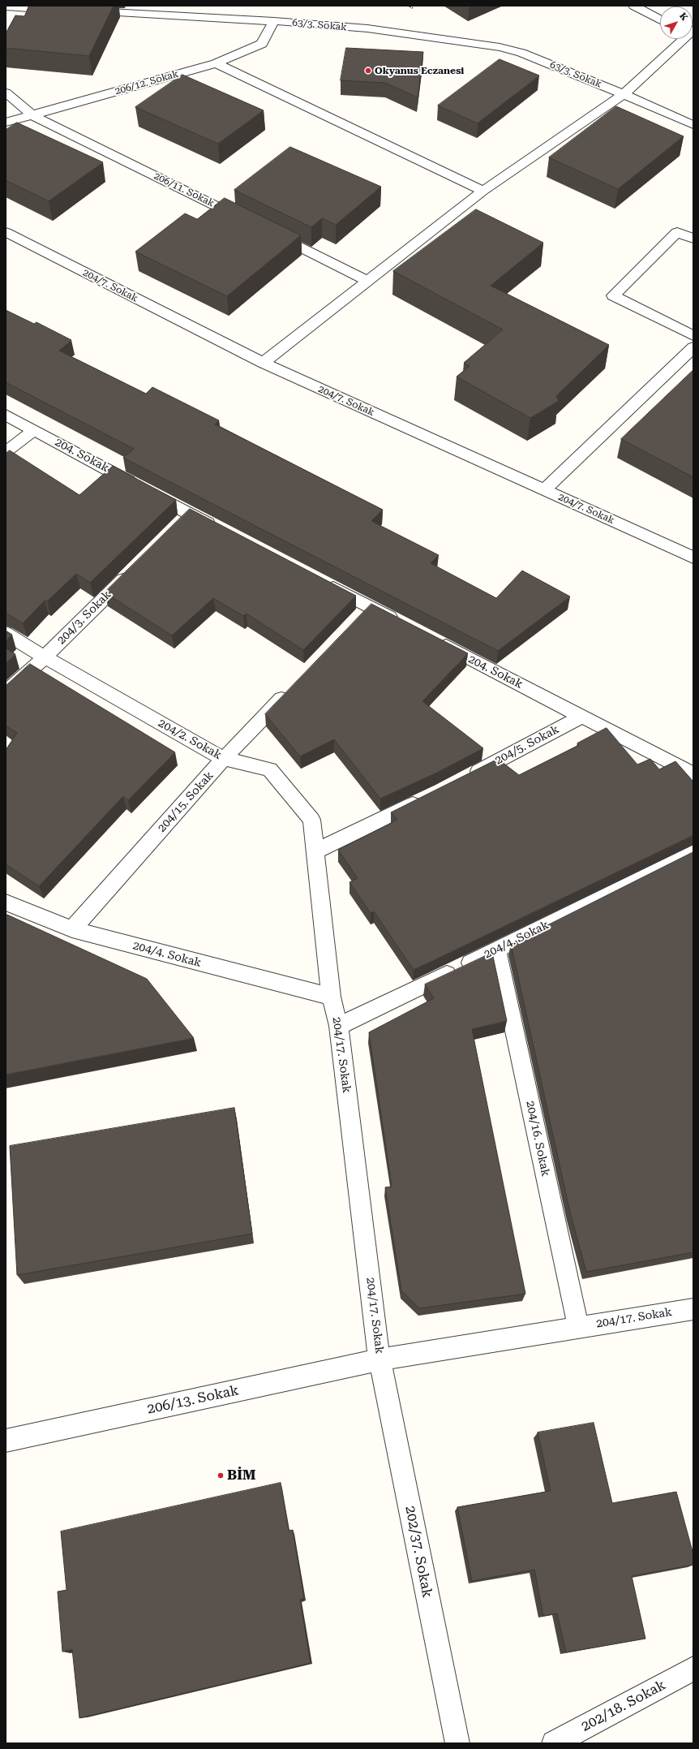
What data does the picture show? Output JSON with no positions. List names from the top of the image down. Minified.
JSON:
{"streets":{"street":["63/3. Sokak","206/12. Sokak","206/11. Sokak","204/7. Sokak","204. Sokak","204/3. Sokak","204/2. Sokak","204/5. Sokak","204/15. Sokak","204/4. Sokak","204/17. Sokak","204/16. Sokak","206/13. Sokak","202/37. Sokak","202/18. Sokak"]},"crossings":[["63/3. Sokak","206/12. Sokak"],["206/12. Sokak","206/11. Sokak"],["204. Sokak","204/5. Sokak"],["204/3. Sokak","204/2. Sokak"],["204/2. Sokak","204/15. Sokak"],["204/2. Sokak","204/4. Sokak"],["204/2. Sokak","204/17. Sokak"],["204/15. Sokak","204/4. Sokak"],["204/4. Sokak","204/17. Sokak"],["204/4. Sokak","204/16. Sokak"],["204/17. Sokak","204/16. Sokak"],["204/17. Sokak","206/13. Sokak"],["204/17. Sokak","202/37. Sokak"],["206/13. Sokak","202/37. Sokak"]],"places":["Okyanus Eczanesi","BİM"],"north":"top right"}
